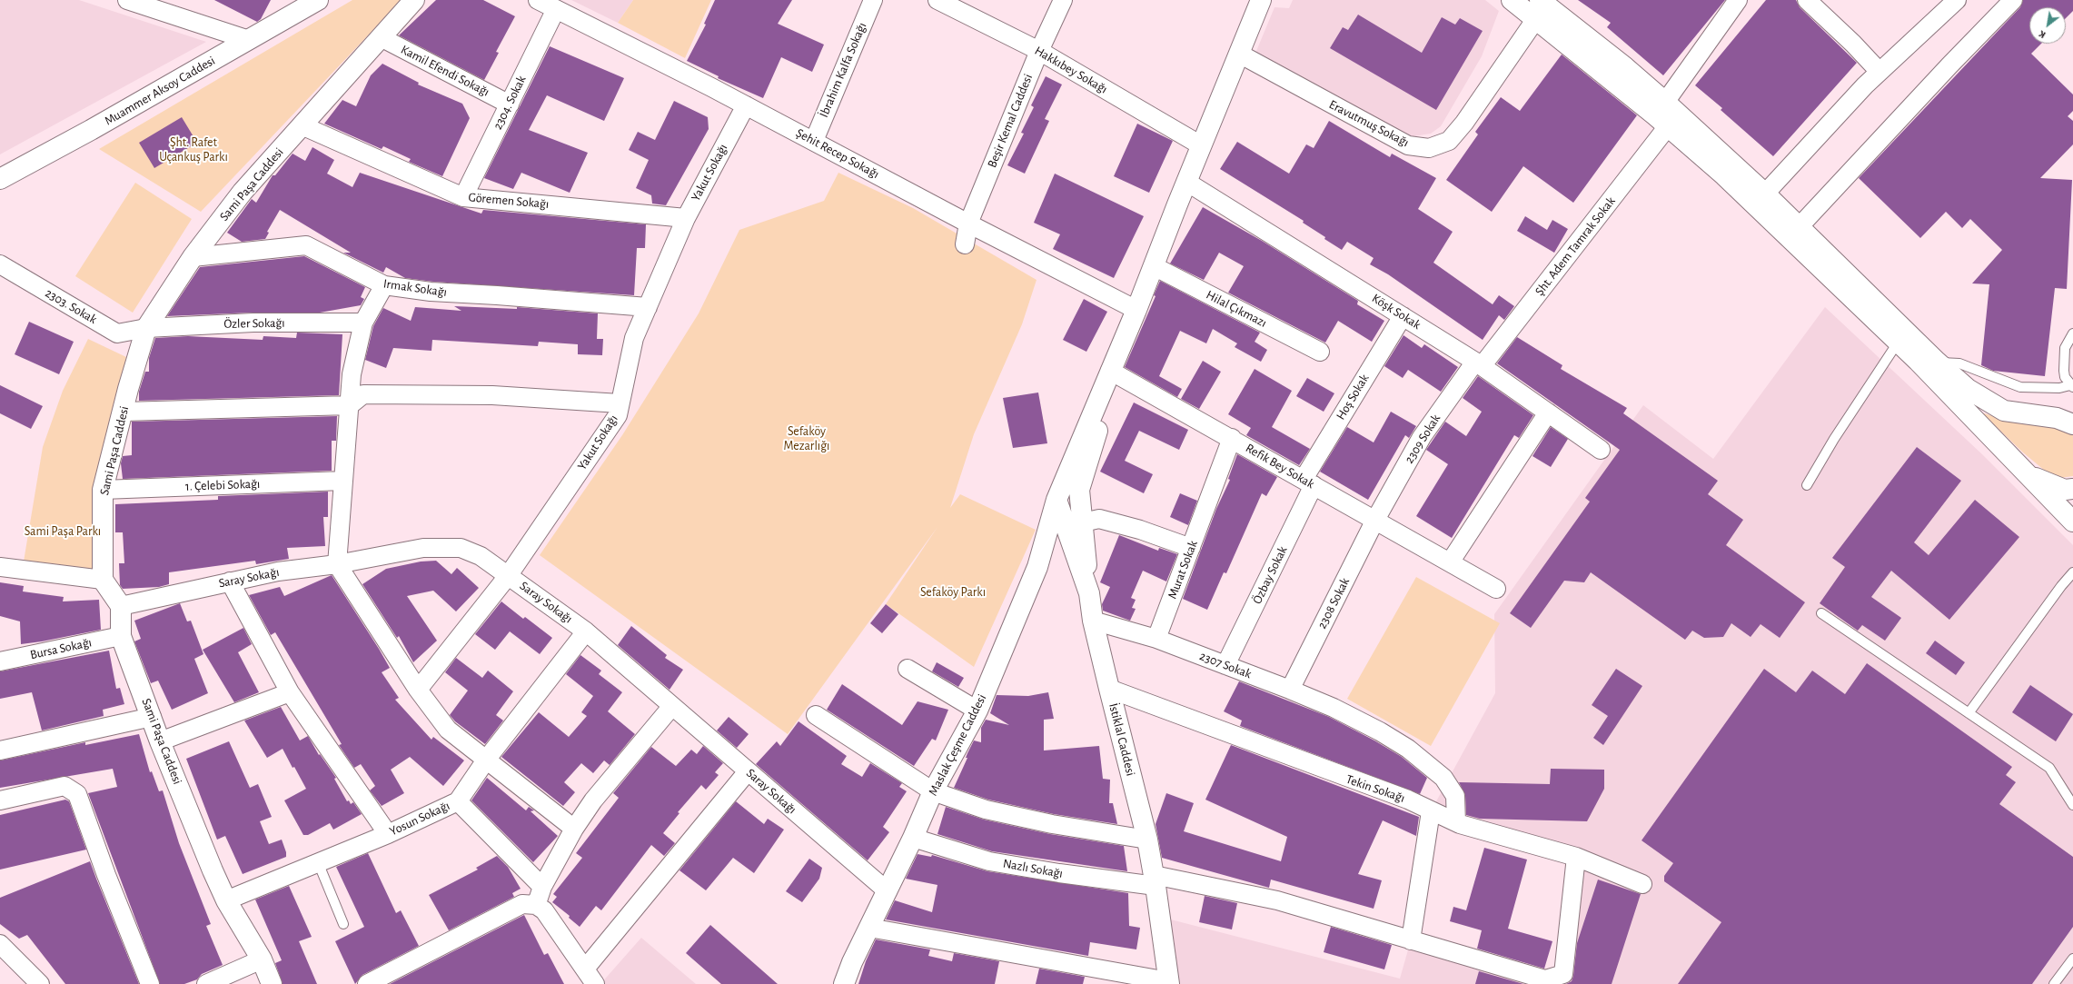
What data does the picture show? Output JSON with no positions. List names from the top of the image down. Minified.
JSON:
{"streets":{"street":["İbrahim Kalfa Sokağı","Hakkıbey Sokağı","Kamil Efendi Sokağı","Muammer Aksoy Caddesi","2304. Sokak","Beşir Kemal Caddesi","Eravutmuş Sokağı","Şehit Recep Sokağı","Yakut Sokağı","Sami Paşa Caddesi","Göremen Sokağı","Şht. Adem Tamrak Sokak","Irmak Sokağı","2303. Sokak","Hilal Çıkmazı","Köşk Sokak","Özler Sokağı","Hoş Sokak","2309 Sokak","Refik Bey Sokak","1. Çelebi Sokağı","Murat Sokak","Özbay Sokak","Saray Sokağı","2308 Sokak","Bursa Sokağı","2307 Sokak","İstiklal Caddesi","Maslak Çeşme Caddesi","Tekin Sokağı","Yosun Sokağı","Nazlı Sokağı"]},"crossings":[["İbrahim Kalfa Sokağı","Şehit Recep Sokağı"],["Hakkıbey Sokağı","Beşir Kemal Caddesi"],["Kamil Efendi Sokağı","2304. Sokak"],["Kamil Efendi Sokağı","Sami Paşa Caddesi"],["2304. Sokak","Şehit Recep Sokağı"],["2304. Sokak","Göremen Sokağı"],["Beşir Kemal Caddesi","Şehit Recep Sokağı"],["Şehit Recep Sokağı","Yakut Sokağı"],["Yakut Sokağı","Göremen Sokağı"],["Yakut Sokağı","Irmak Sokağı"],["Yakut Sokağı","Saray Sokağı"],["Sami Paşa Caddesi","Göremen Sokağı"],["Sami Paşa Caddesi","Irmak Sokağı"],["Sami Paşa Caddesi","2303. Sokak"],["Sami Paşa Caddesi","Özler Sokağı"],["Sami Paşa Caddesi","1. Çelebi Sokağı"],["Sami Paşa Caddesi","Saray Sokağı"],["Sami Paşa Caddesi","Bursa Sokağı"],["Sami Paşa Caddesi","Yosun Sokağı"],["Şht. Adem Tamrak Sokak","Köşk Sokak"],["Şht. Adem Tamrak Sokak","2309 Sokak"],["2303. Sokak","Özler Sokağı"],["Köşk Sokak","Hoş Sokak"],["Köşk Sokak","2309 Sokak"],["Hoş Sokak","Refik Bey Sokak"],["Hoş Sokak","Özbay Sokak"],["2309 Sokak","Refik Bey Sokak"],["2309 Sokak","2308 Sokak"],["Refik Bey Sokak","Murat Sokak"],["Refik Bey Sokak","Özbay Sokak"],["Refik Bey Sokak","2308 Sokak"],["Refik Bey Sokak","Maslak Çeşme Caddesi"],["Murat Sokak","2307 Sokak"],["Özbay Sokak","2307 Sokak"],["Saray Sokağı","Maslak Çeşme Caddesi"],["Saray Sokağı","Yosun Sokağı"],["2308 Sokak","2307 Sokak"],["2307 Sokak","Tekin Sokağı"],["İstiklal Caddesi","Maslak Çeşme Caddesi"],["İstiklal Caddesi","Tekin Sokağı"],["İstiklal Caddesi","Nazlı Sokağı"],["Maslak Çeşme Caddesi","Nazlı Sokağı"],["Tekin Sokağı","Nazlı Sokağı"]],"parks":["Şht. Rafet Uçankuş Parkı","Sefaköy Mezarlığı","Sami Paşa Parkı","Sefaköy Parkı"],"north":"bottom left"}
